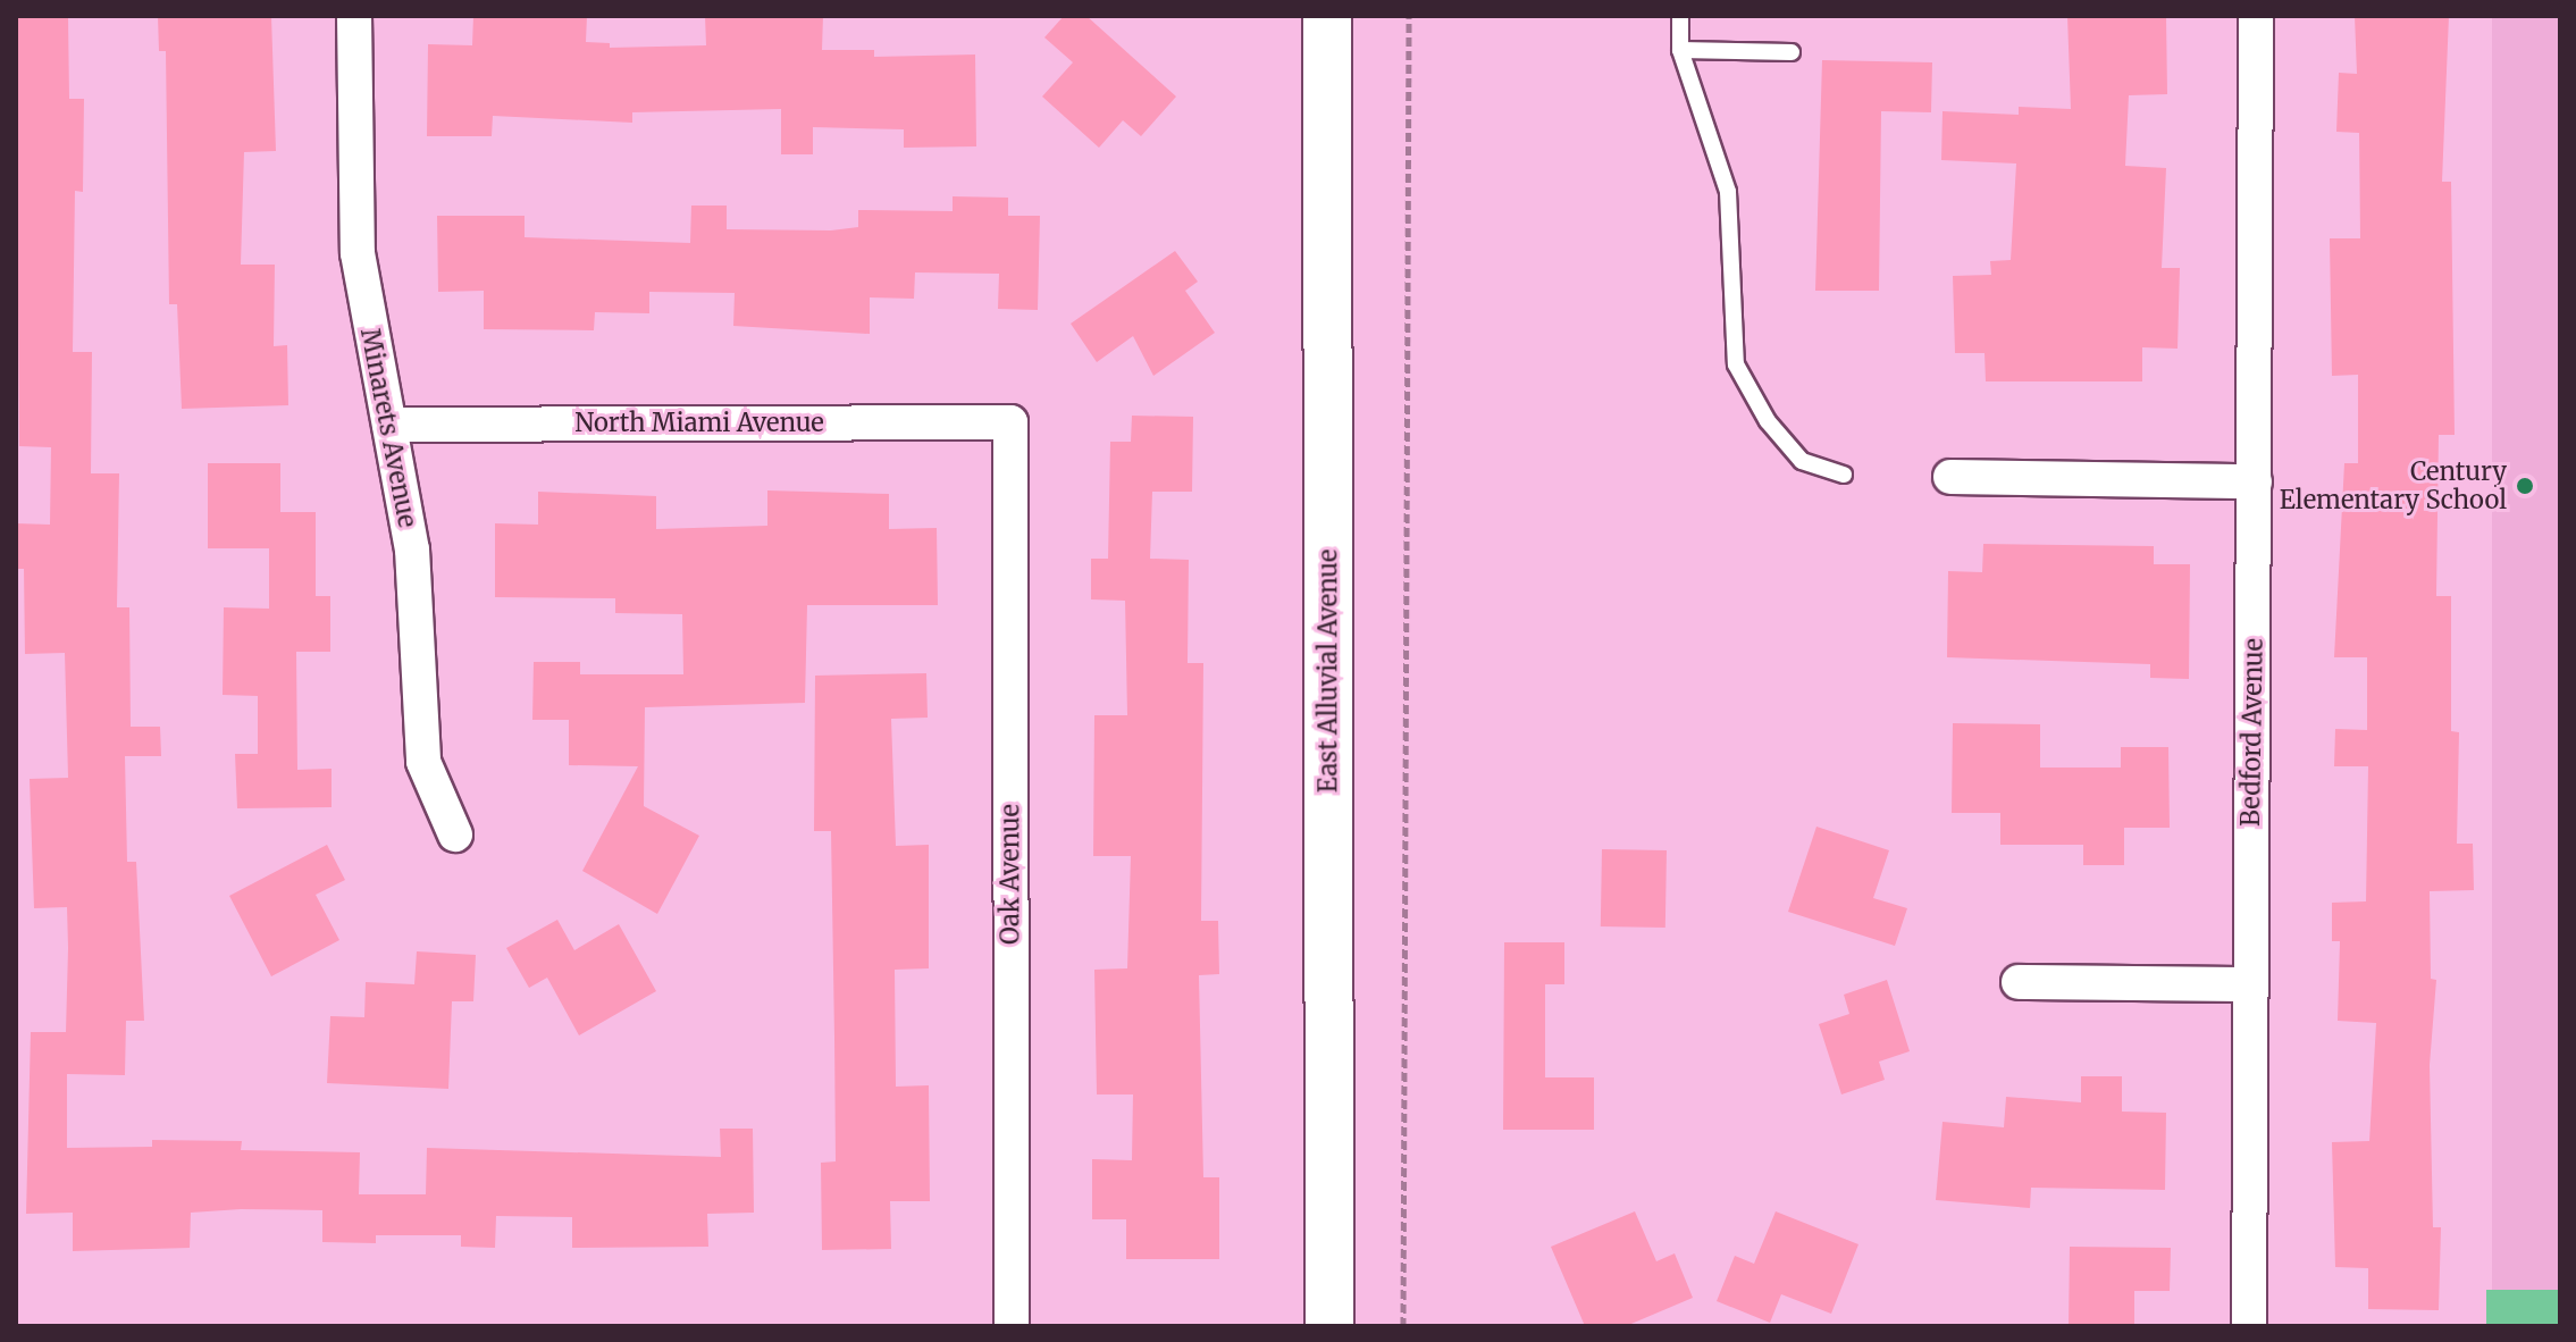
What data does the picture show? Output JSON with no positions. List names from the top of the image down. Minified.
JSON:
{"streets":{"street":["North Miami Avenue","Minarets Avenue","East Alluvial Avenue","Bedford Avenue","Oak Avenue"]},"crossings":[["North Miami Avenue","Minarets Avenue"],["North Miami Avenue","Oak Avenue"]],"places":["Century Elementary School"]}
